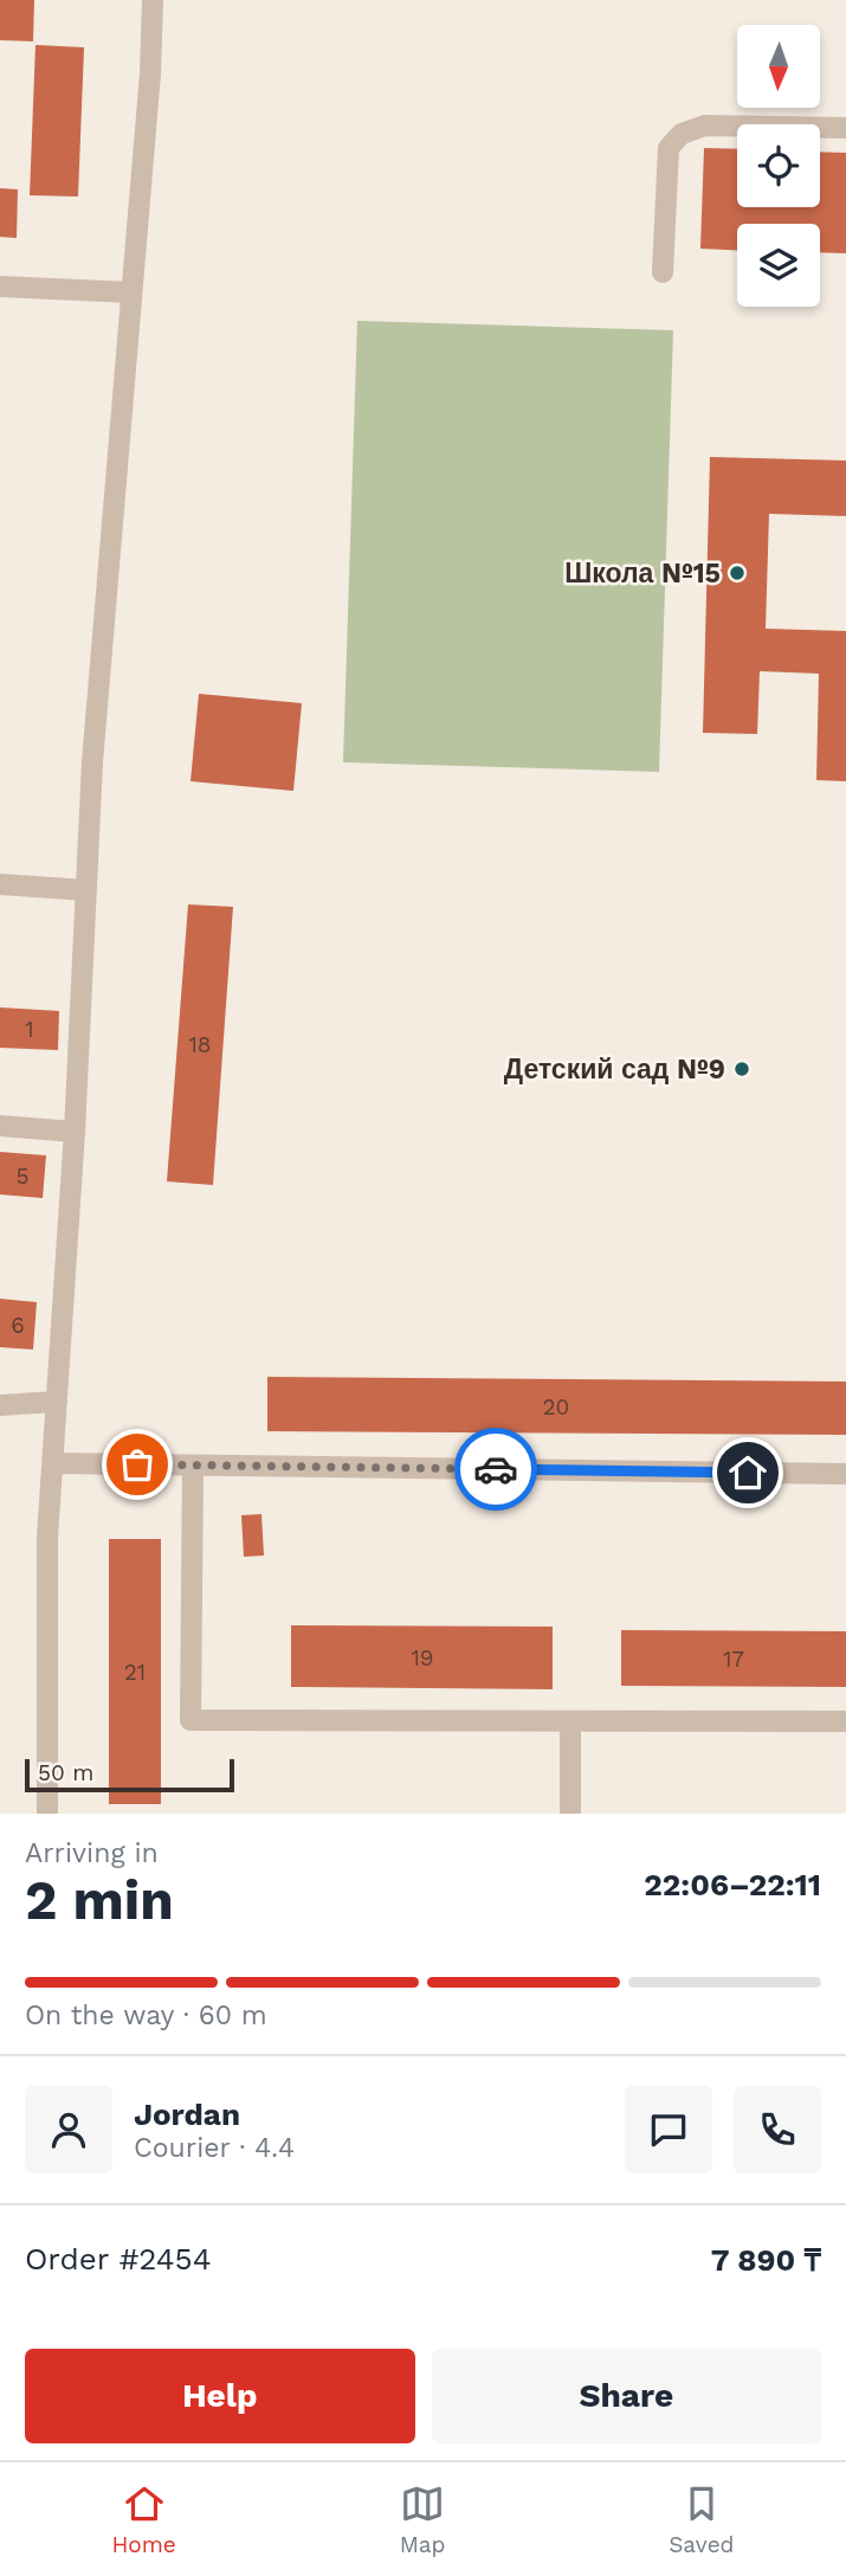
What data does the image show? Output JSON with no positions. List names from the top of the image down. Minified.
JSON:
{"places":["Школа №15","Детский сад №9"],"house_numbers":["1","18","5","6","20","19","17","21"],"scale_bar":"50 m","north":"bottom","page":{"scale":"50 m","heading":["2 min","Arriving in","22:06–22:11"],"panel":["Jordan","Courier · 4.4","Order #2454","7 890 ₸"],"bar":"On the way · 60 m","buttons":["Help","Share"],"tabs":["Home","Map","Saved"]}}
